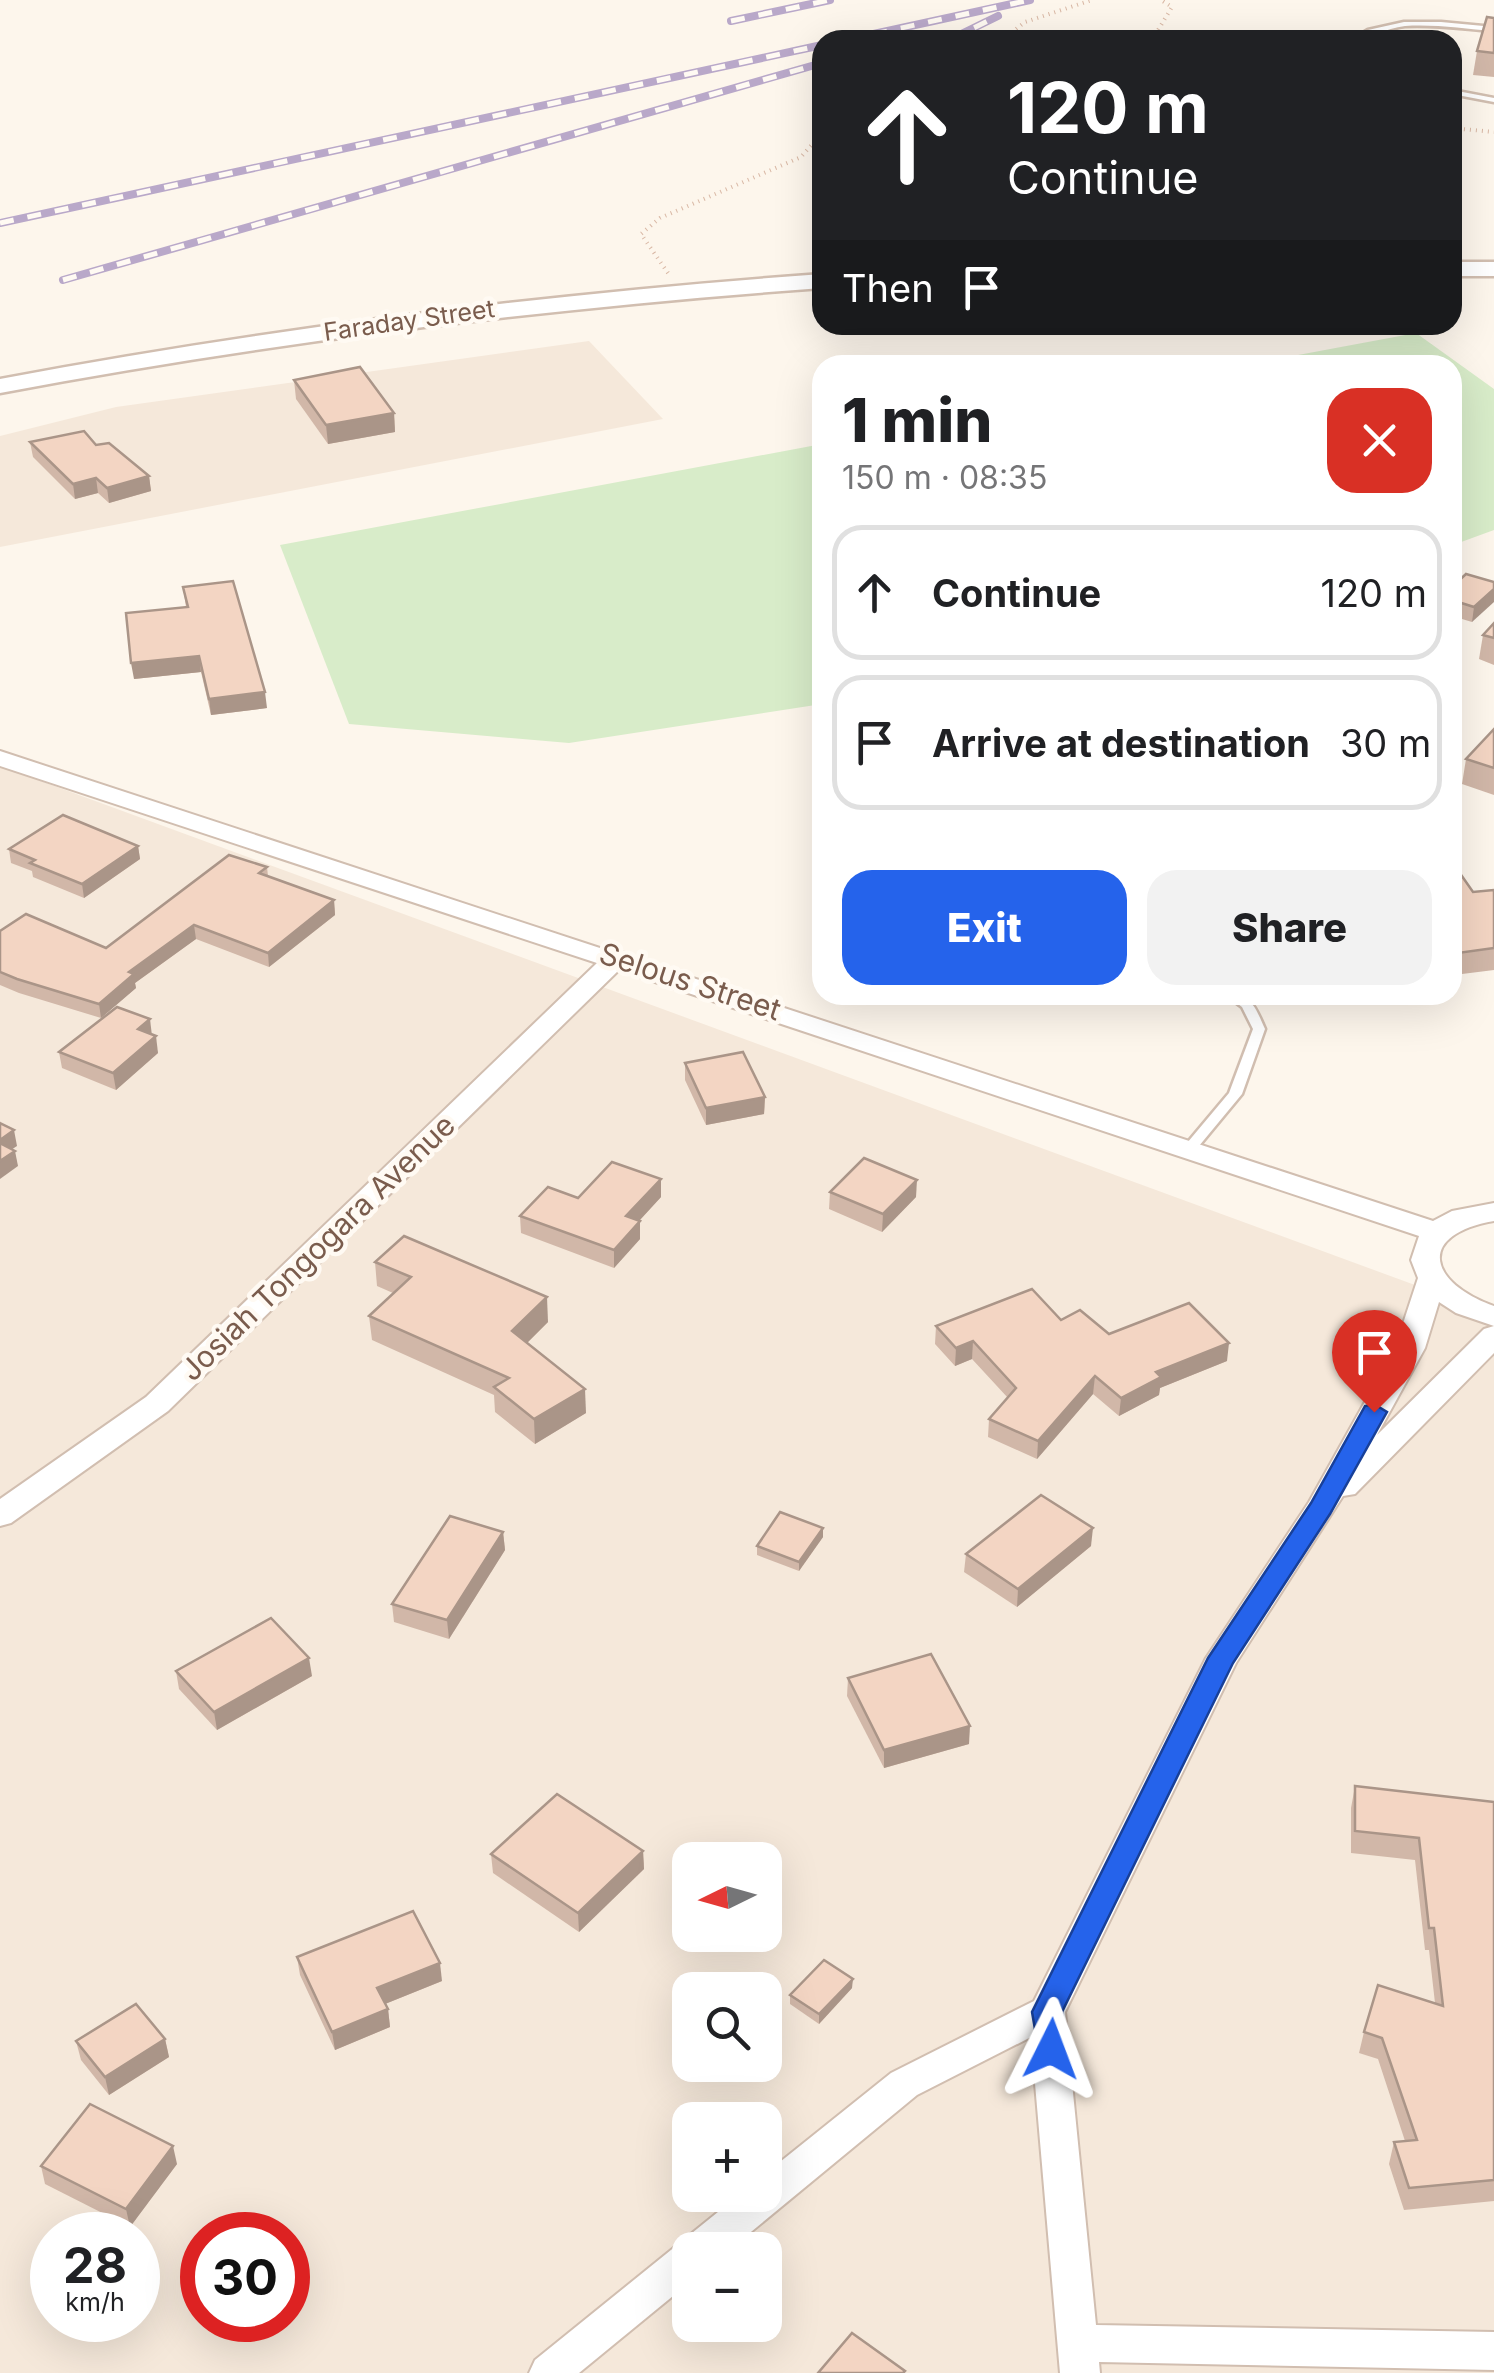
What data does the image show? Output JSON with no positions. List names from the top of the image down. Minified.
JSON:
{"streets":{"street":["Faraday Street","Selous Street","Josiah Tongogara Avenue"]},"crossings":[["Selous Street","Josiah Tongogara Avenue"]],"north":"left","page":{"turn":["120 m","Continue"],"then":"Then","heading":["1 min","150 m · 08:35"],"list":[{"name":"Continue","value":"120 m"},{"name":"Arrive at destination","value":"30 m"}],"buttons":["Exit","Share"],"map_buttons":["+","−"],"speed":"28 km/h","limit":"30"}}
